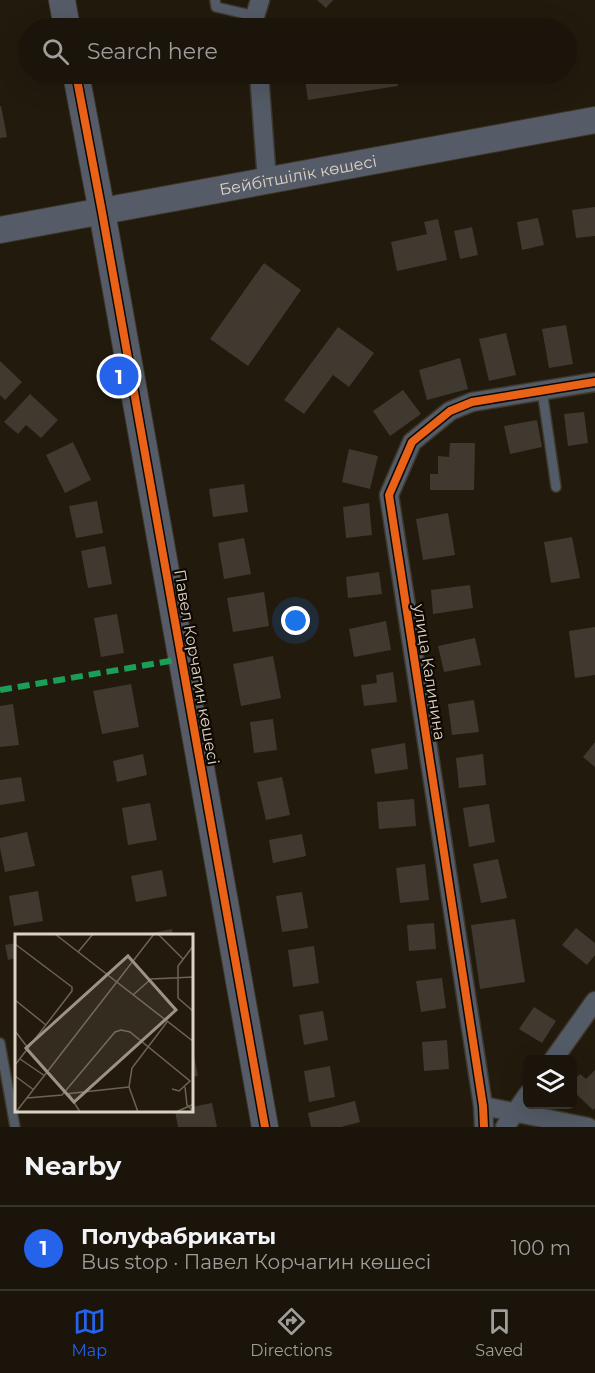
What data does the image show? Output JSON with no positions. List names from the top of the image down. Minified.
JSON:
{"streets":{"street":["Бейбітшілік көшесі","Павел Корчагин көшесі","улица Калинина"]},"crossings":[["Бейбітшілік көшесі","Павел Корчагин көшесі"]],"page":{"search":"Search here","pins":"1","heading":"Nearby","list":[{"mark":"1","name":"Полуфабрикаты","note":"Bus stop · Павел Корчагин көшесі","value":"100 m"}],"nav":["Map","Directions","Saved"]}}
